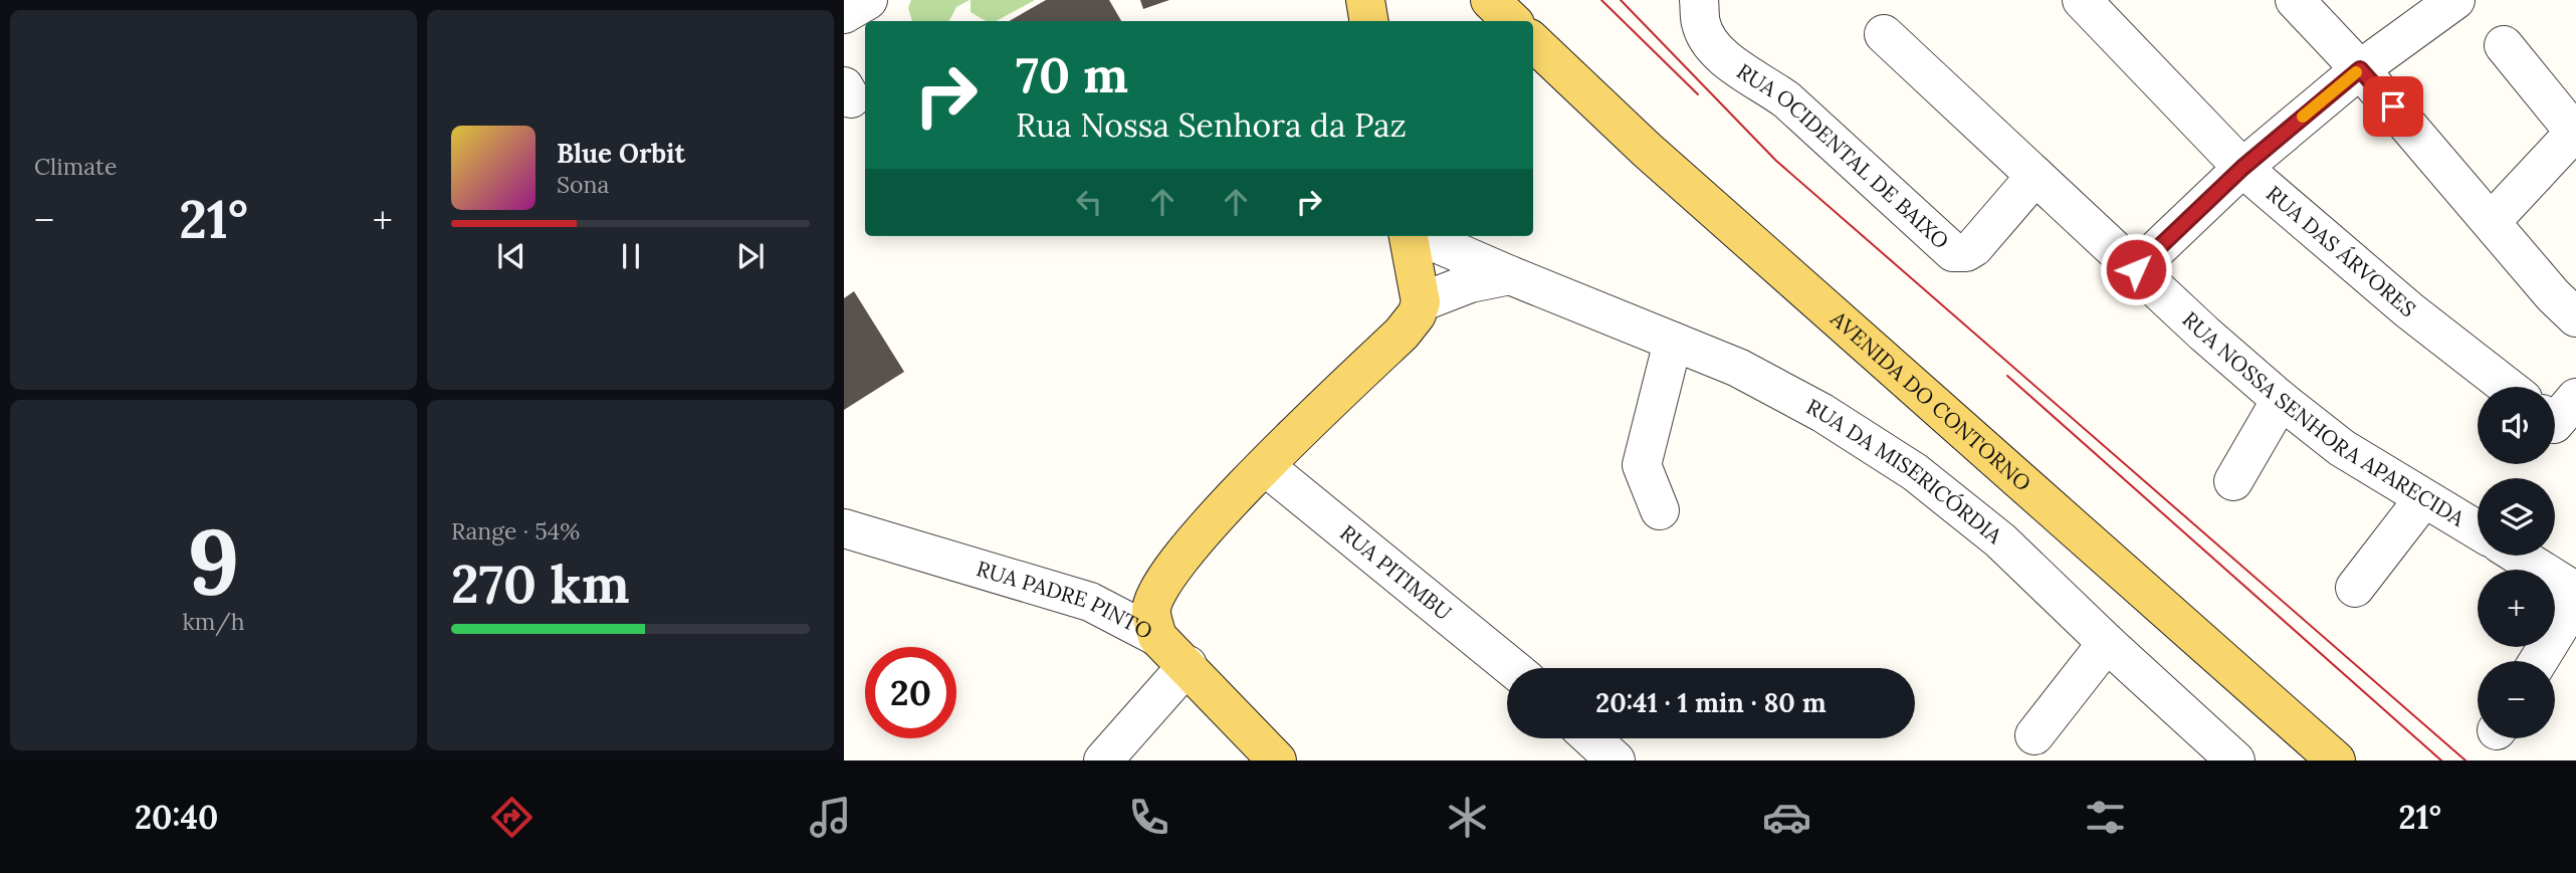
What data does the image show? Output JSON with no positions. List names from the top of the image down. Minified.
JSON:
{"streets":{"main road":["AVENIDA DO CONTORNO","RUA PADRE PINTO"],"street":["RUA OCIDENTAL DE BAIXO","RUA DAS ÁRVORES","RUA NOSSA SENHORA APARECIDA","RUA DA MISERICÓRDIA","RUA PITIMBU"]},"crossings":[["RUA OCIDENTAL DE BAIXO","RUA NOSSA SENHORA APARECIDA"]],"page":{"tile":["Climate",["9","km/h"],["Range · 54%","270 km"]],"turn":["70 m","Rua Nossa Senhora da Paz"],"song":["Blue Orbit","Sona"],"heat":["−","21°","+"],"map_buttons":["+","−"],"limit":"20","trip":"20:41 · 1 min · 80 m","tabs":["20:40","21°"]}}
